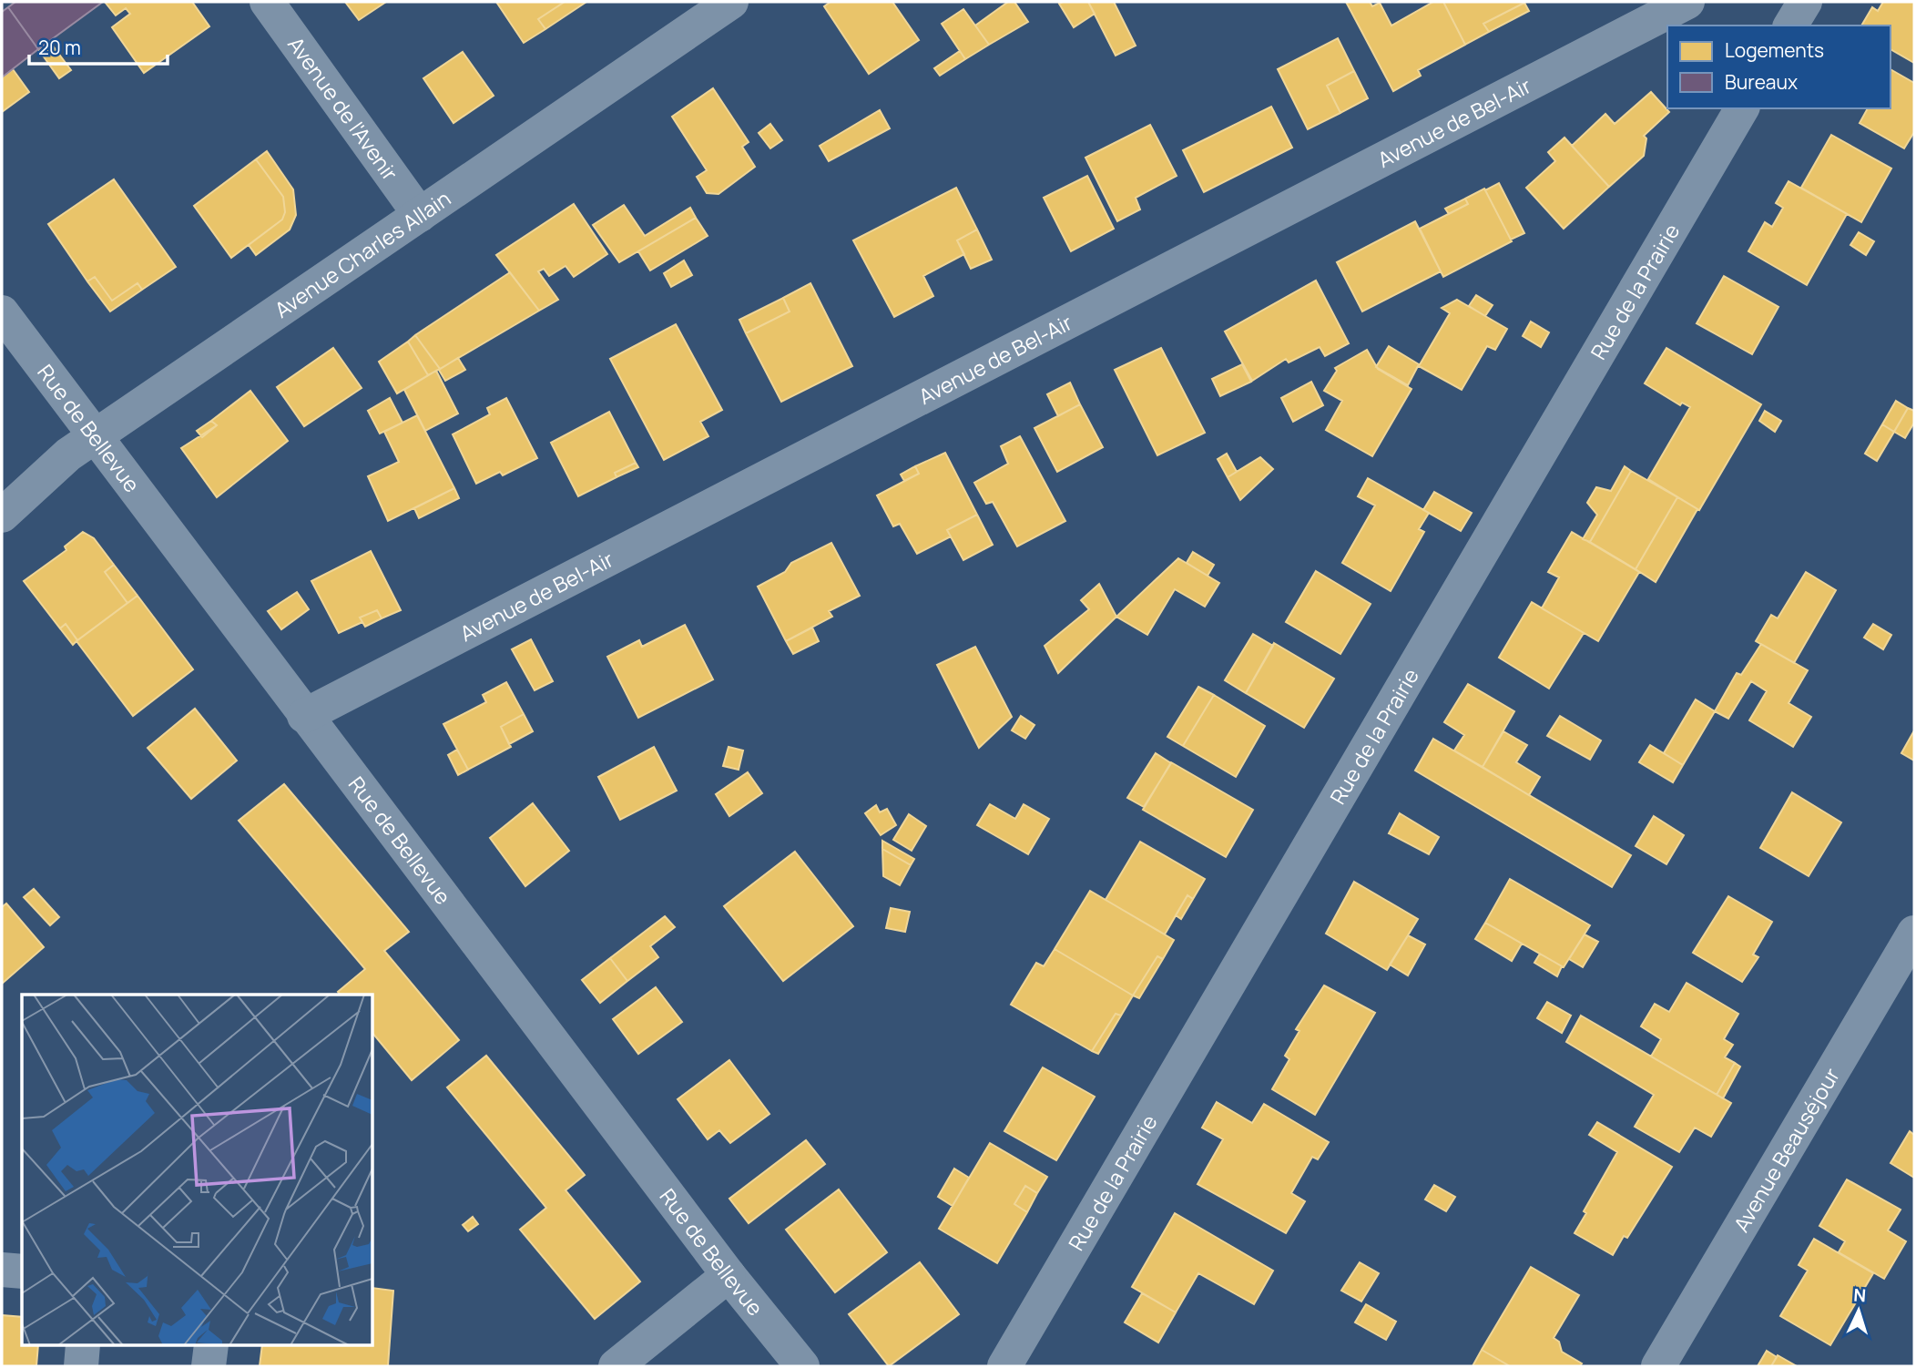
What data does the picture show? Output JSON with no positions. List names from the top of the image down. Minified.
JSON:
{"streets":{"street":["Avenue de l'Avenir","Avenue de Bel-Air","Avenue Charles Allain","Rue de la Prairie","Rue de Bellevue","Avenue Beauséjour"]},"crossings":[["Avenue de l'Avenir","Avenue Charles Allain"],["Avenue de Bel-Air","Rue de Bellevue"],["Avenue Charles Allain","Rue de Bellevue"]],"legend":["Logements","Bureaux"],"scale_bar":"20 m","north":"top"}
